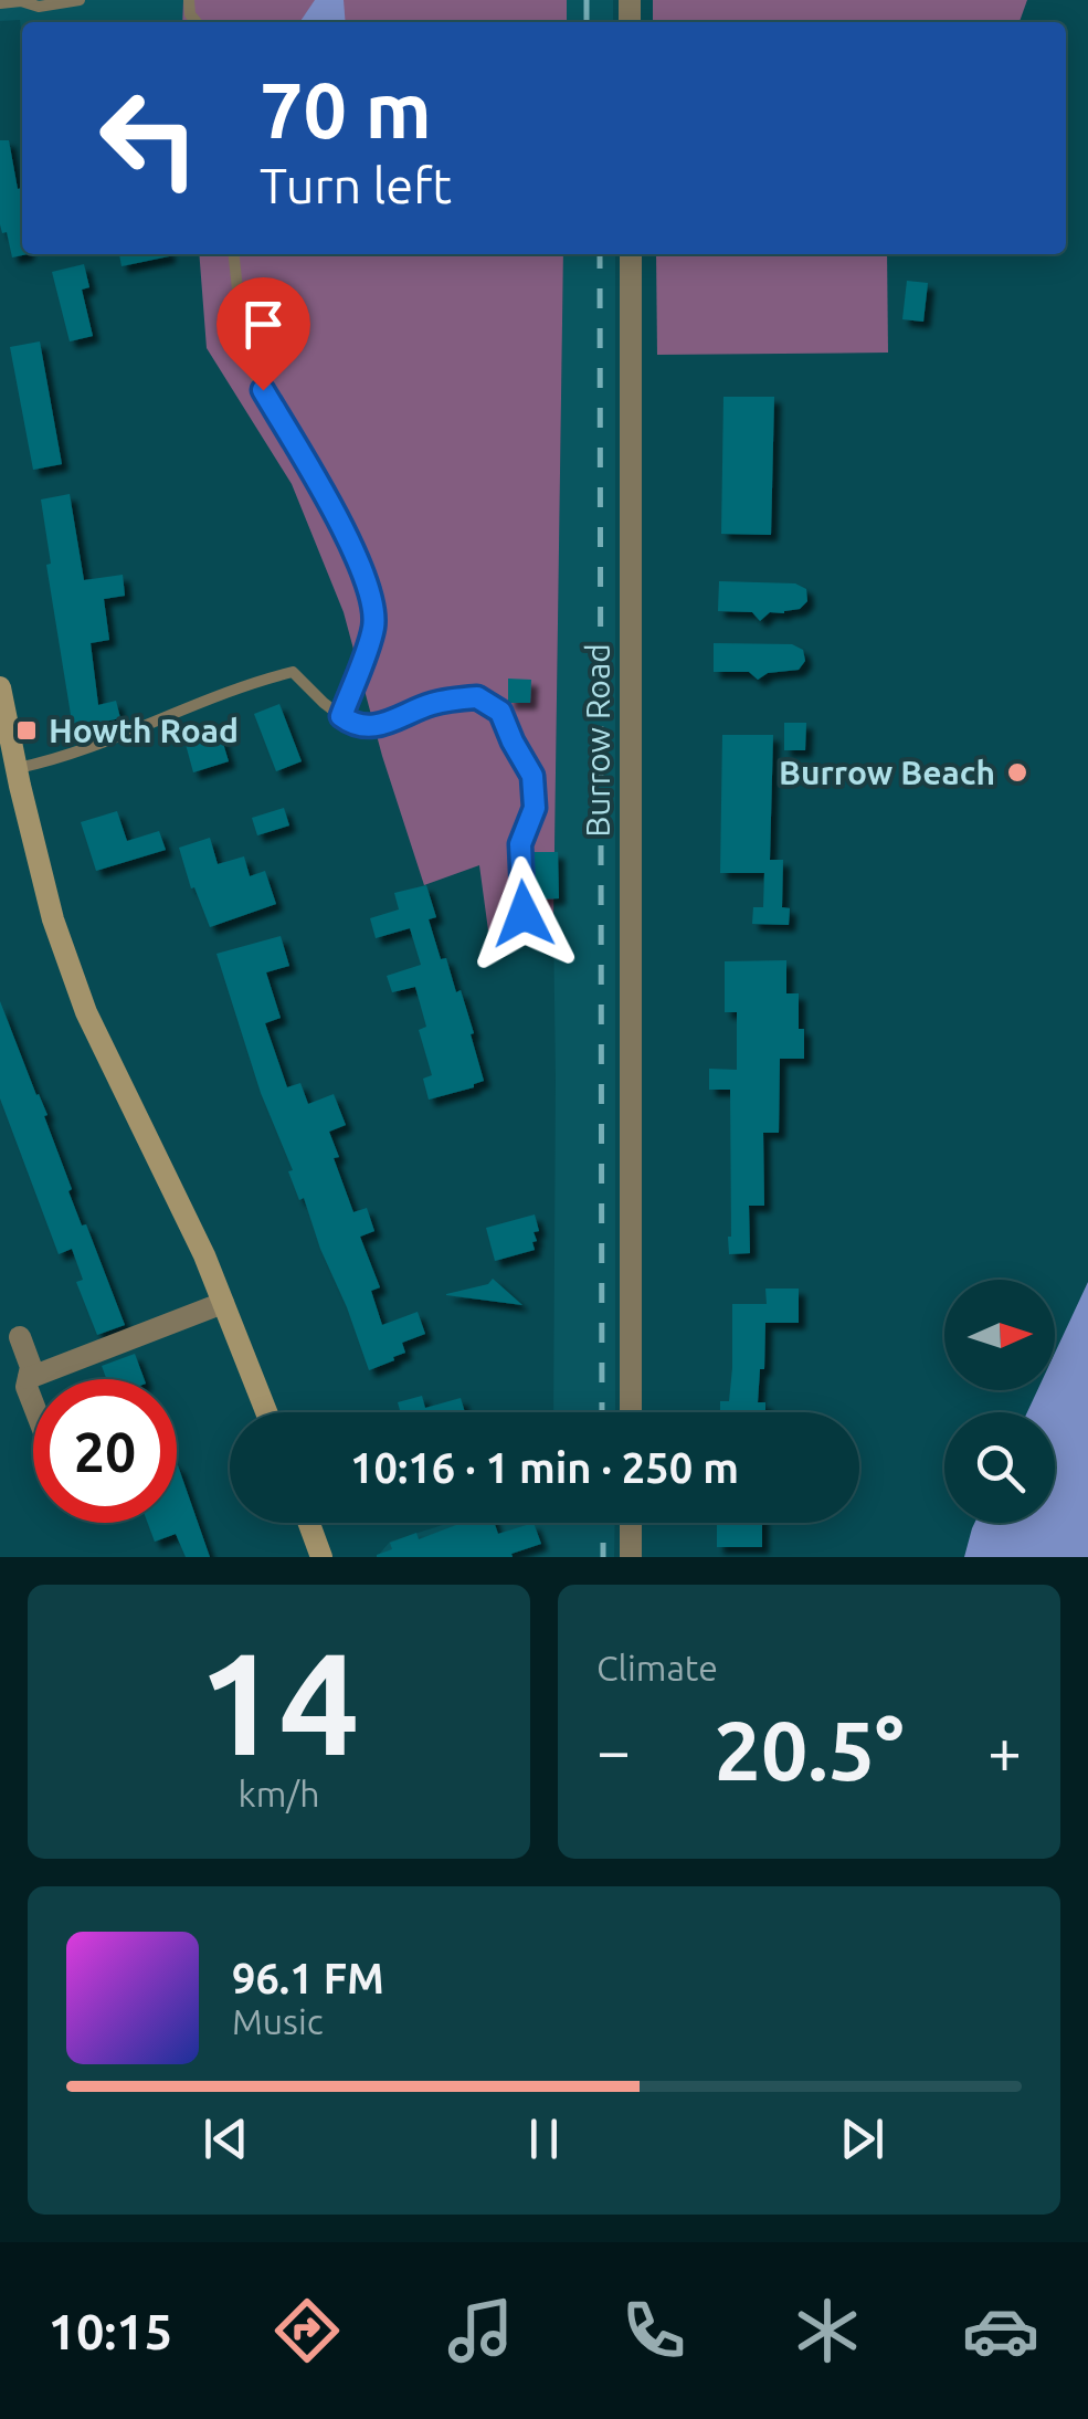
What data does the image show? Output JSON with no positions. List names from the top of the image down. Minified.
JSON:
{"streets":{"street":["Burrow Road"]},"places":{"transit":["Howth Road"],"other":["Burrow Beach"]},"north":"right","page":{"turn":["70 m","Turn left"],"limit":"20","trip":"10:16 · 1 min · 250 m","tile":[["14","km/h"],"Climate"],"heat":["−","20.5°","+"],"song":["96.1 FM","Music"],"tabs":"10:15"}}
